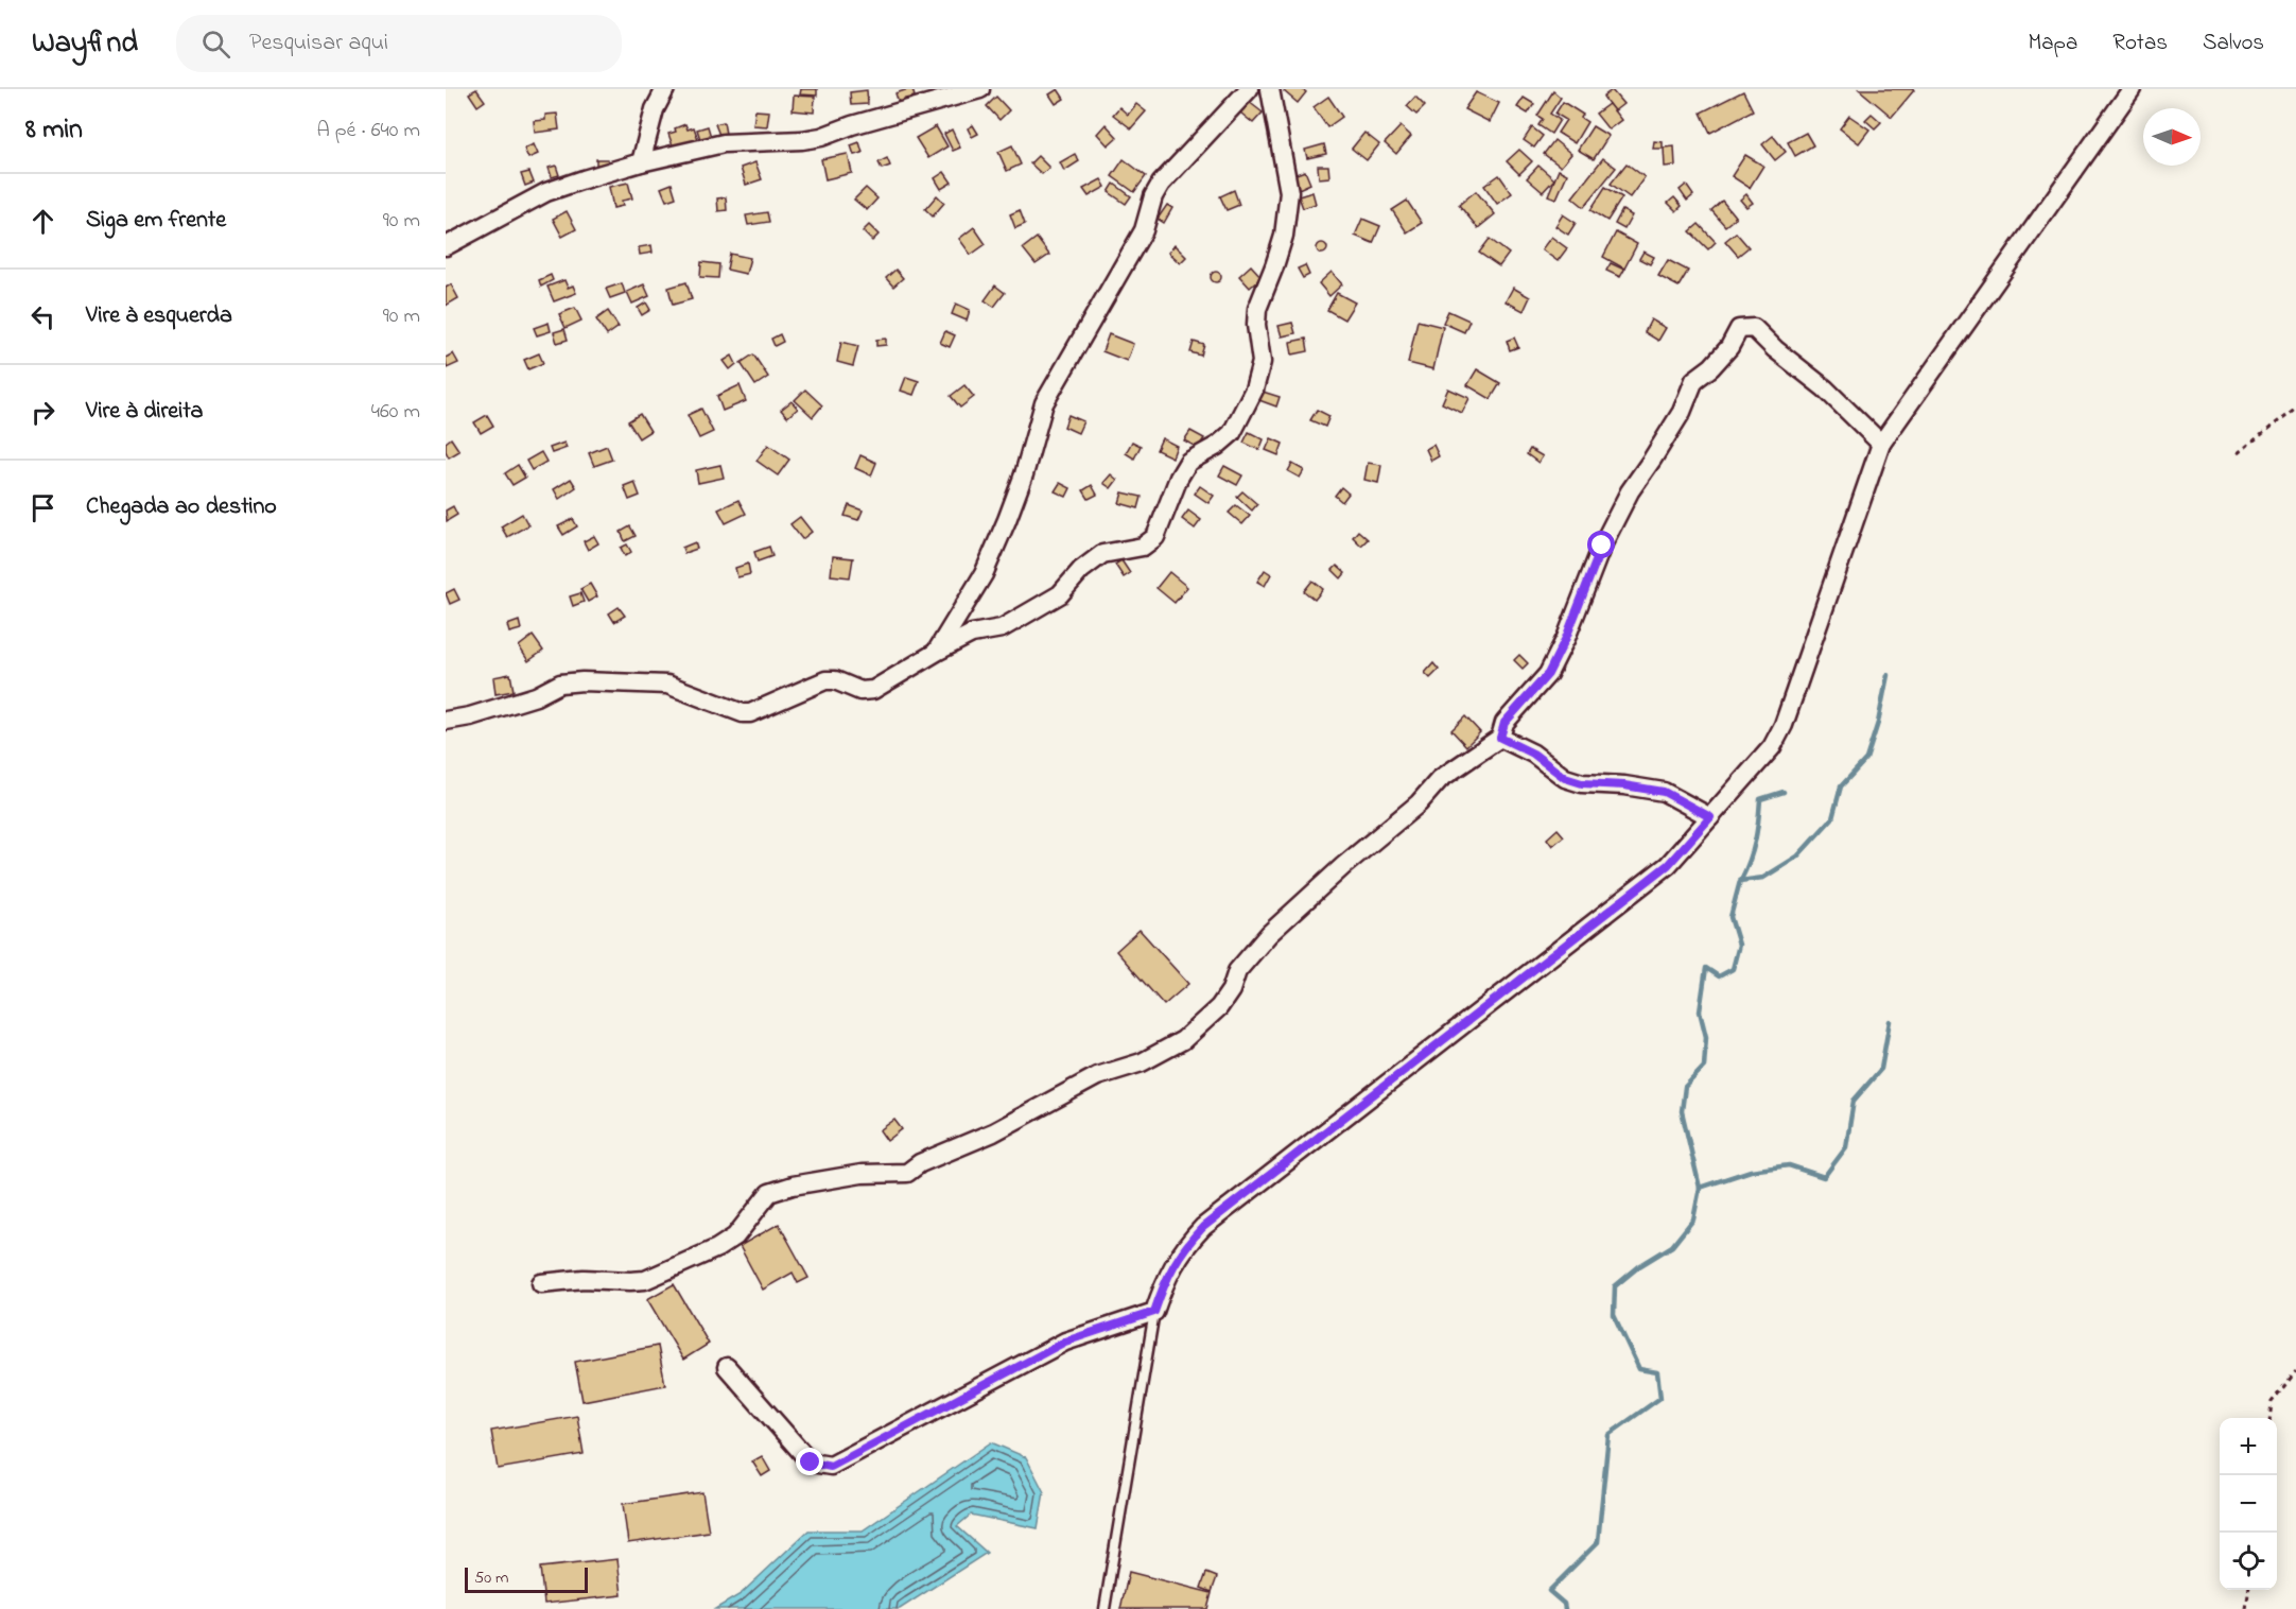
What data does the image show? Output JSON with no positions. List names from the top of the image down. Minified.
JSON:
{"scale_bar":"50 m","north":"right","page":{"header":"Wayfind","search":"Pesquisar aqui","nav":["Mapa","Rotas","Salvos"],"heading":["8 min","A pé · 640 m"],"list":[["Siga em frente","90 m"],["Vire à esquerda","90 m"],["Vire à direita","460 m"],"Chegada ao destino"],"map_buttons":["+","−"],"scale":"50 m"}}
